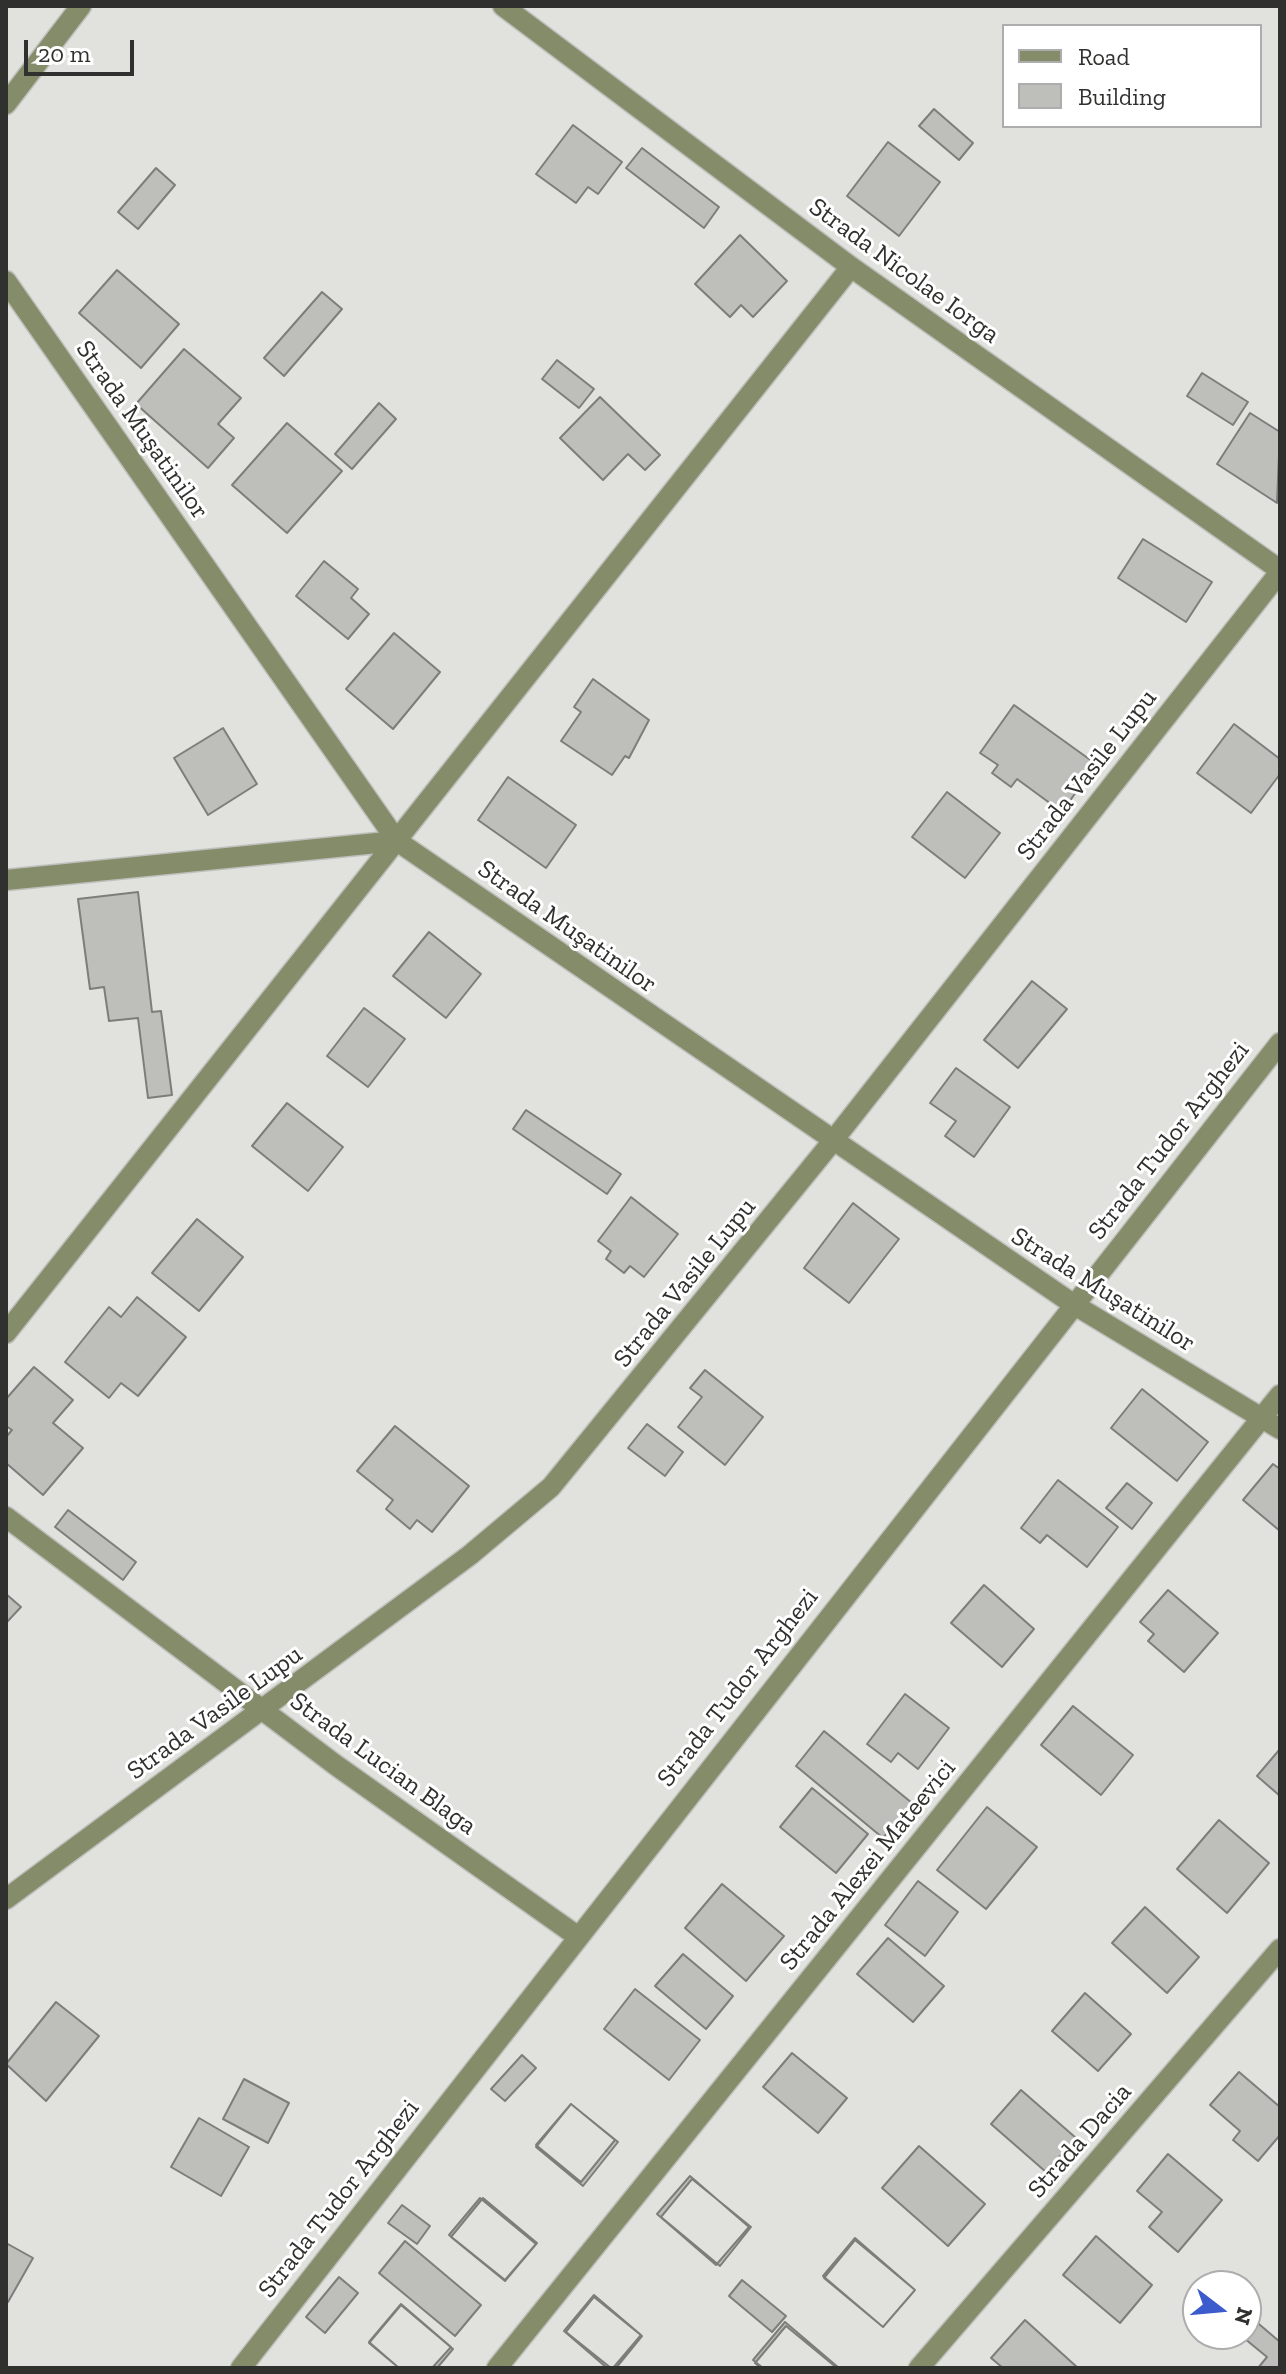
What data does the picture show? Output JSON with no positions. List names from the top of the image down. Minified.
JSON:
{"streets":{"street":["Strada Nicolae Iorga","Strada Muşatinilor","Strada Vasile Lupu","Strada Tudor Arghezi","Strada Lucian Blaga","Strada Alexei Mateevici","Strada Dacia"]},"crossings":[["Strada Nicolae Iorga","Strada Vasile Lupu"],["Strada Muşatinilor","Strada Vasile Lupu"],["Strada Muşatinilor","Strada Tudor Arghezi"],["Strada Muşatinilor","Strada Alexei Mateevici"],["Strada Vasile Lupu","Strada Lucian Blaga"],["Strada Tudor Arghezi","Strada Lucian Blaga"]],"legend":["Road","Building"],"scale_bar":"20 m","north":"right"}
